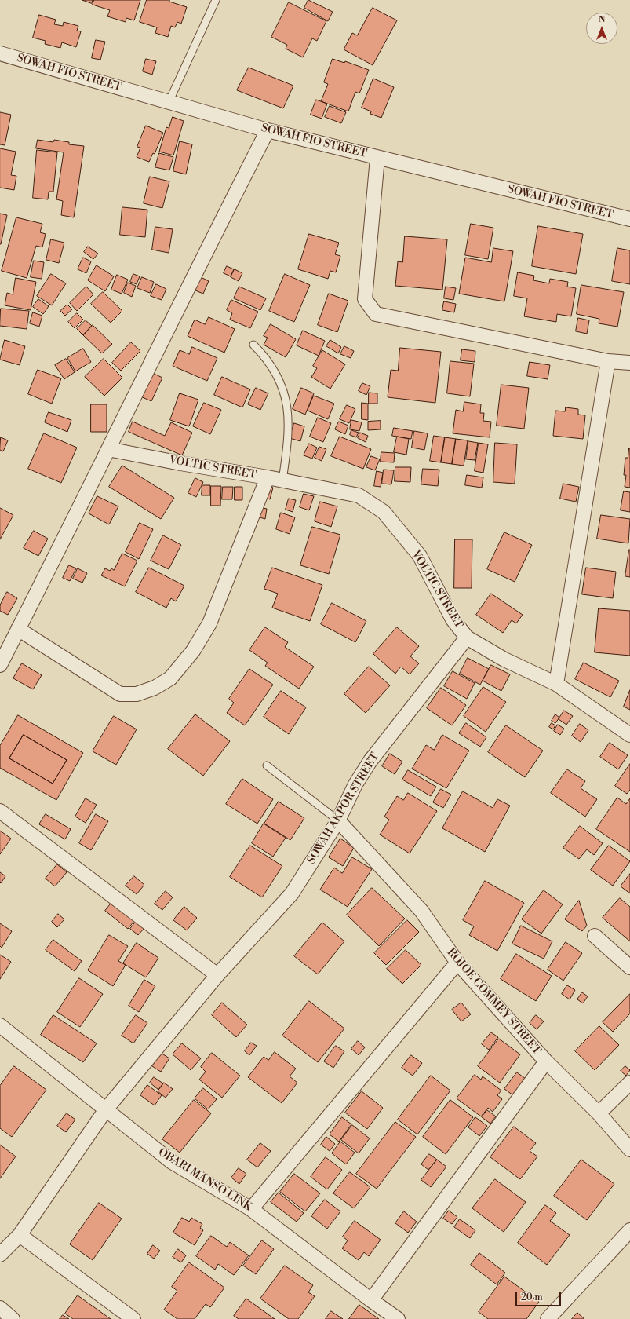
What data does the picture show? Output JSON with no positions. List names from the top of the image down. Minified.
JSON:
{"streets":{"street":["SOWAH FIO STREET","VOLTIC STREET","SOWAH AKPOR STREET","ROJOE COMMEY STREET","OBARI MANSO LINK"]},"crossings":[["VOLTIC STREET","SOWAH AKPOR STREET"],["SOWAH AKPOR STREET","ROJOE COMMEY STREET"],["SOWAH AKPOR STREET","OBARI MANSO LINK"]],"scale_bar":"20 m","north":"top"}
